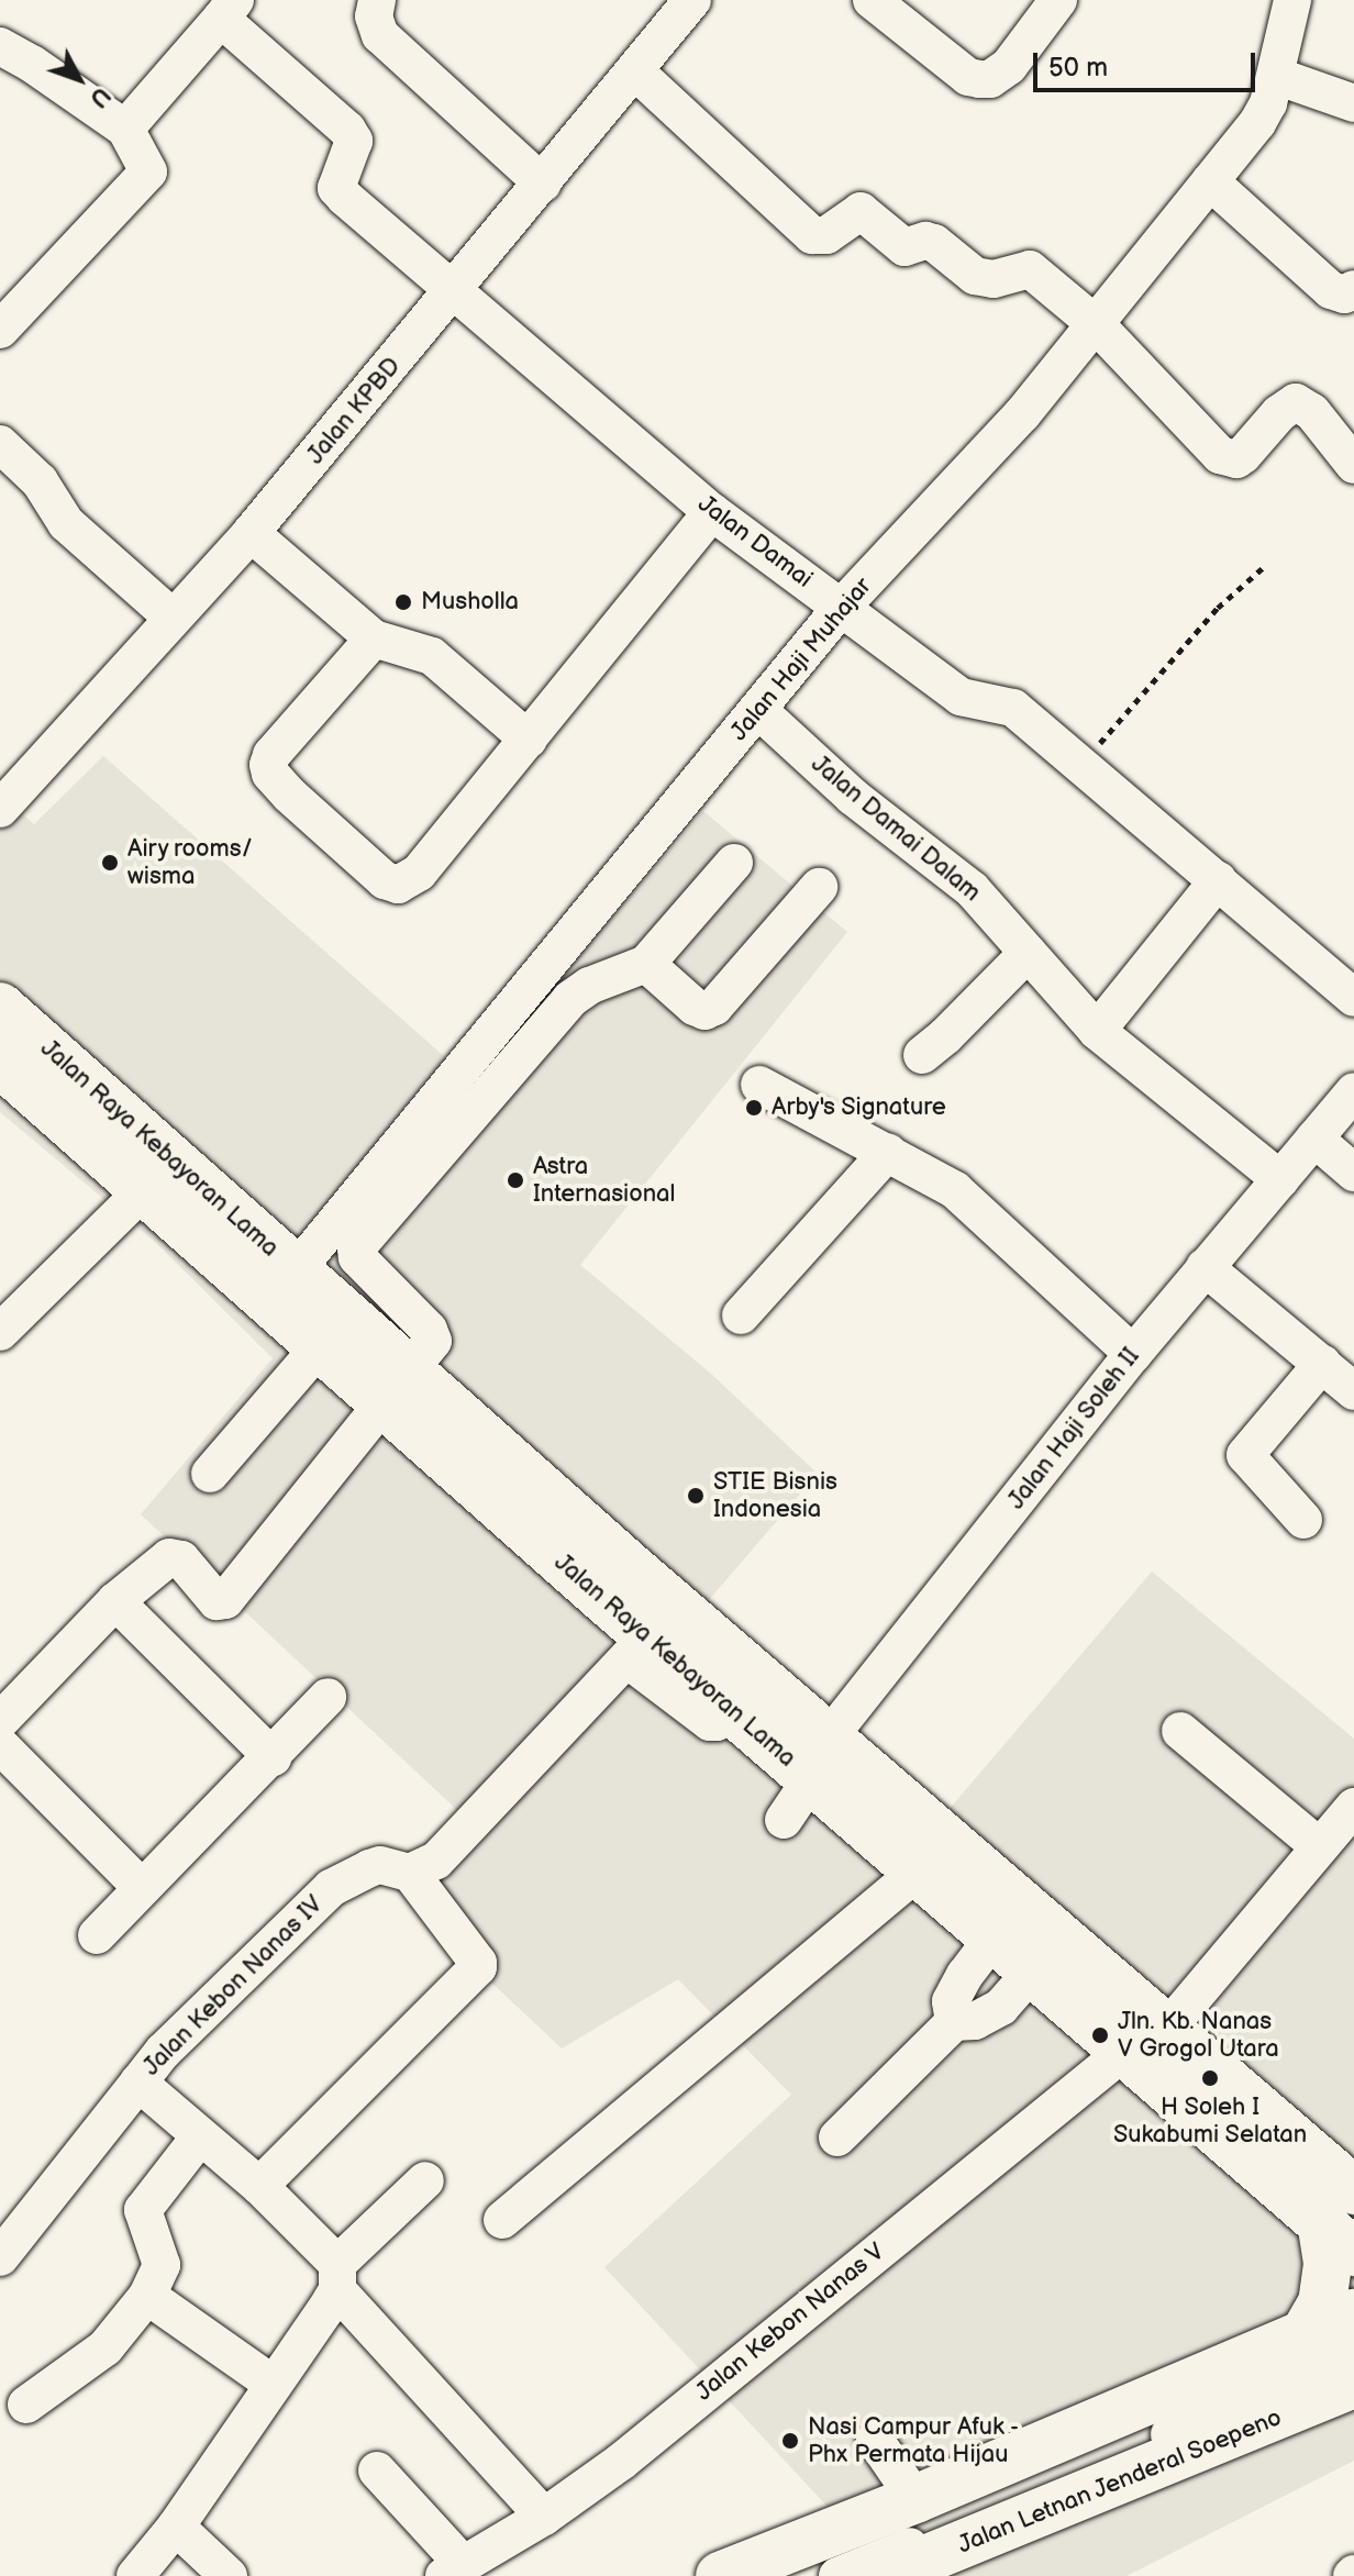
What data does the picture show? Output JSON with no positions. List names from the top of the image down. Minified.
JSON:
{"streets":{"main road":["Jalan Raya Kebayoran Lama","Jalan Letnan Jenderal Soepeno"],"street":["Jalan KPBD","Jalan Damai","Jalan Haji Muhajar","Jalan Damai Dalam","Jalan Haji Soleh II","Jalan Kebon Nanas IV","Jalan Kebon Nanas V"]},"crossings":[["Jalan KPBD","Jalan Damai"],["Jalan Damai","Jalan Haji Muhajar"],["Jalan Haji Muhajar","Jalan Damai Dalam"],["Jalan Haji Muhajar","Jalan Raya Kebayoran Lama"],["Jalan Damai Dalam","Jalan Haji Soleh II"],["Jalan Raya Kebayoran Lama","Jalan Haji Soleh II"],["Jalan Raya Kebayoran Lama","Jalan Kebon Nanas V"],["Jalan Kebon Nanas IV","Jalan Kebon Nanas V"]],"places":["Musholla","Airy rooms/ wisma","Arby's Signature","Astra Internasional","STIE Bisnis Indonesia","Jln. Kb. Nanas V Grogol Utara","H Soleh I Sukabumi Selatan","Nasi Campur Afuk - Phx Permata Hijau"],"scale_bar":"50 m","north":"bottom right"}
